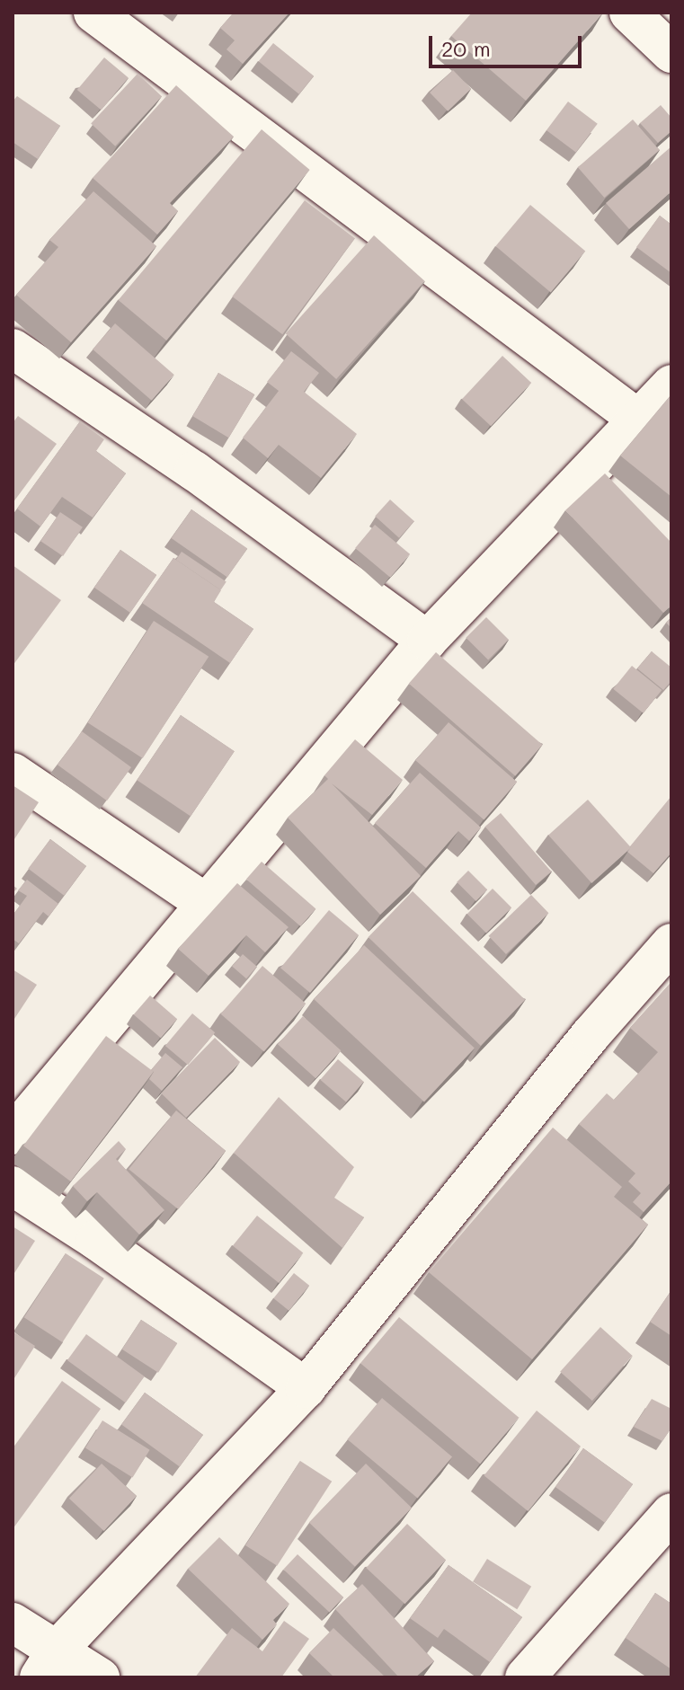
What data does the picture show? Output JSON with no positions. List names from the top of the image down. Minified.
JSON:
{"scale_bar":"20 m"}
